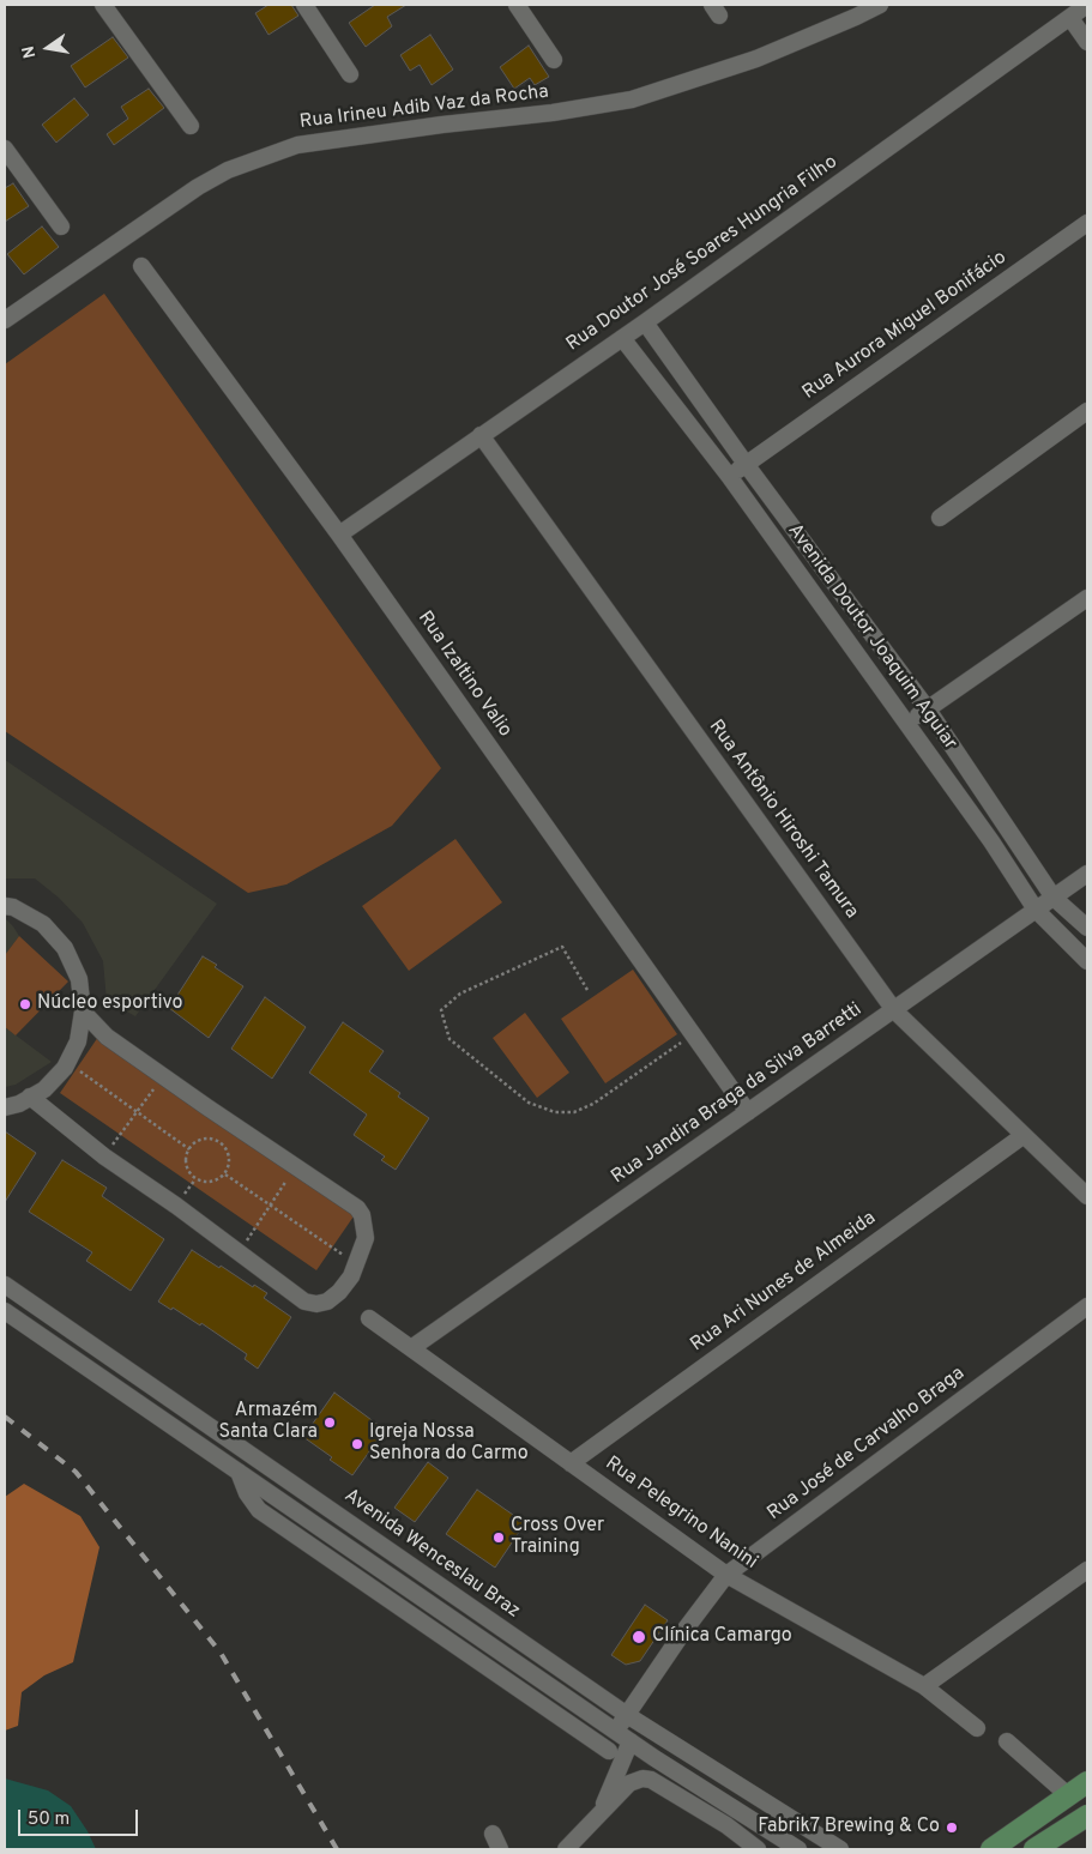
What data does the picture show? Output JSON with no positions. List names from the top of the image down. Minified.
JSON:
{"streets":{"street":["Rua Irineu Adib Vaz da Rocha","Rua Doutor José Soares Hungria Filho","Rua Aurora Miguel Bonifácio","Avenida Doutor Joaquim Aguiar","Rua Izaltino Valio","Rua Antônio Hiroshi Tamura","Rua Jandira Braga da Silva Barretti","Rua Ari Nunes de Almeida","Rua José de Carvalho Braga","Rua Pelegrino Nanini","Avenida Wenceslau Braz"]},"crossings":[["Rua Doutor José Soares Hungria Filho","Avenida Doutor Joaquim Aguiar"],["Rua Doutor José Soares Hungria Filho","Rua Izaltino Valio"],["Rua Doutor José Soares Hungria Filho","Rua Antônio Hiroshi Tamura"],["Rua Aurora Miguel Bonifácio","Avenida Doutor Joaquim Aguiar"],["Avenida Doutor Joaquim Aguiar","Rua Jandira Braga da Silva Barretti"],["Rua Izaltino Valio","Rua Jandira Braga da Silva Barretti"],["Rua Antônio Hiroshi Tamura","Rua Jandira Braga da Silva Barretti"],["Rua Antônio Hiroshi Tamura","Rua Ari Nunes de Almeida"],["Rua Jandira Braga da Silva Barretti","Rua Pelegrino Nanini"],["Rua Ari Nunes de Almeida","Rua Pelegrino Nanini"],["Rua José de Carvalho Braga","Rua Pelegrino Nanini"],["Rua José de Carvalho Braga","Avenida Wenceslau Braz"]],"places":["Núcleo esportivo","Armazém Santa Clara","Igreja Nossa Senhora do Carmo","Cross Over Training","Clínica Camargo","Fabrik7 Brewing & Co"],"scale_bar":"50 m","north":"left"}
